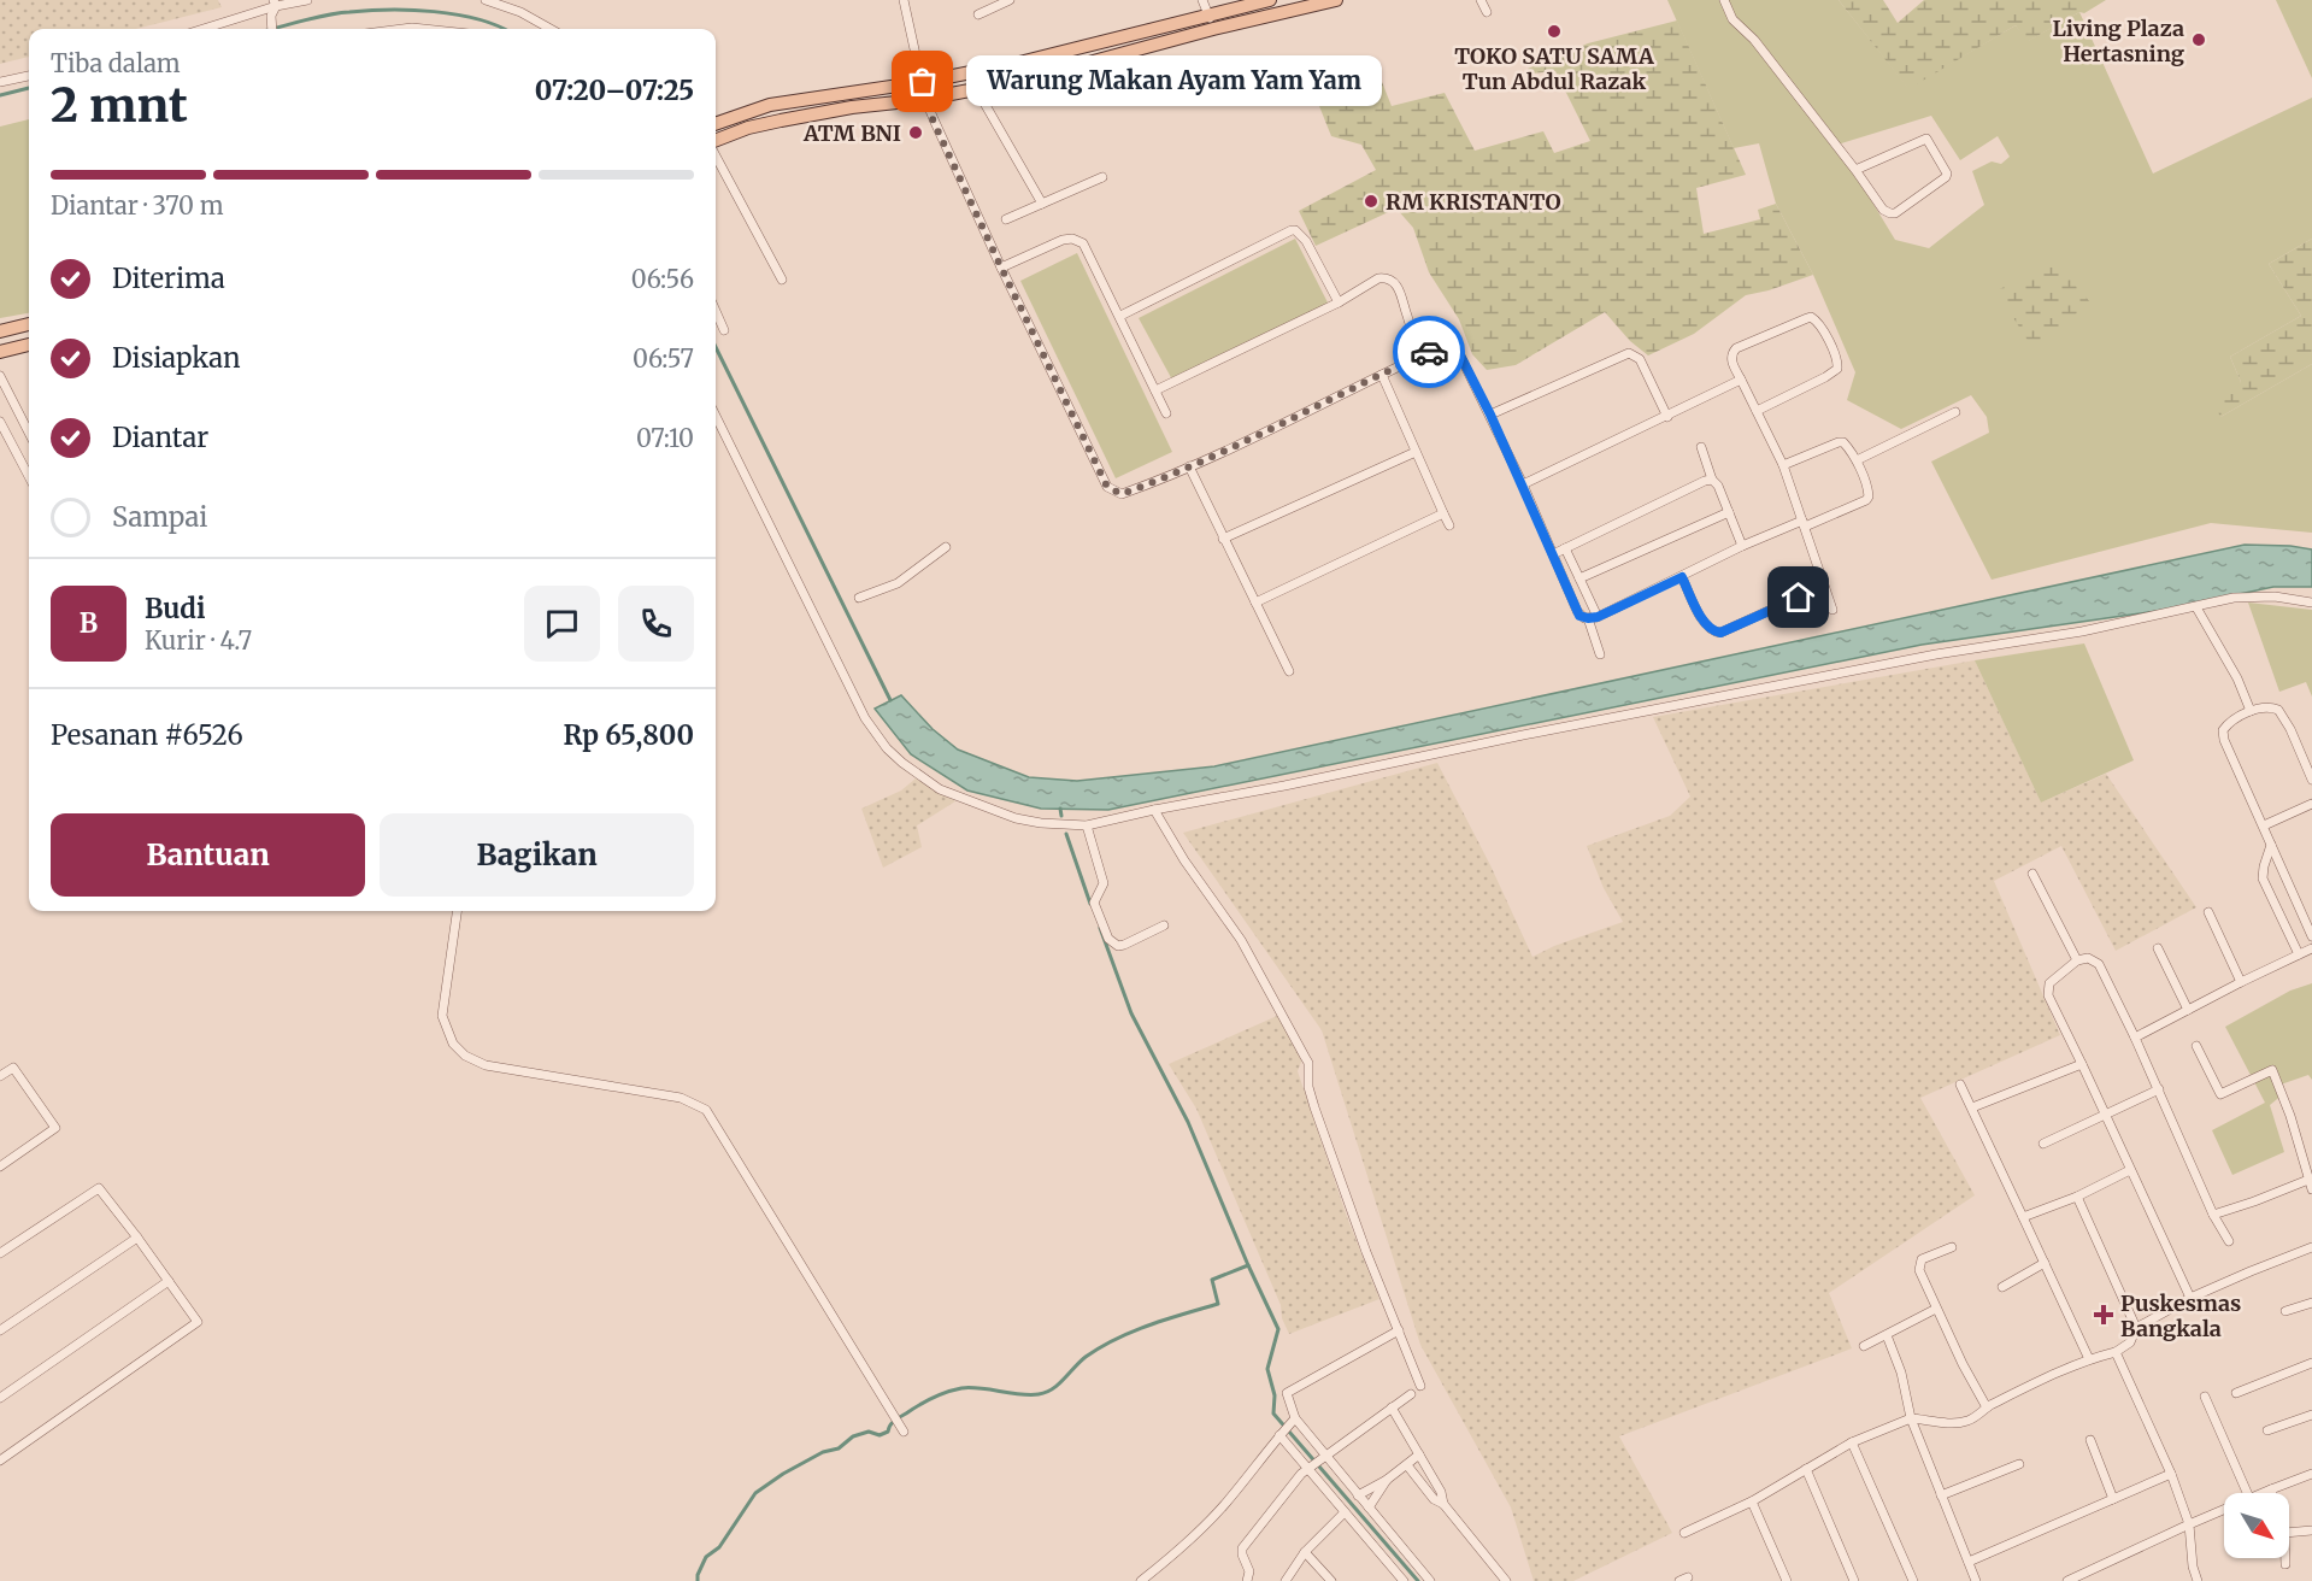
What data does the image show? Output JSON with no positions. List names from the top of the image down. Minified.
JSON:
{"places":{"other":["TOKO SATU SAMA Tun Abdul Razak","Living Plaza Hertasning","Warung Makan Ayam Yam Yam","ATM BNI","RM KRISTANTO"],"health":["Puskesmas Bangkala"]},"north":"bottom right","page":{"heading":["2 mnt","Tiba dalam","07:20–07:25"],"panel":["Budi","Kurir · 4.7","Pesanan #6526","Rp 65,800"],"bubble":"Warung Makan Ayam Yam Yam","bar":"Diantar · 370 m","list":[["Diterima","06:56"],["Disiapkan","06:57"],["Diantar","07:10"],"Sampai"],"round":"B","buttons":["Bantuan","Bagikan"]}}
